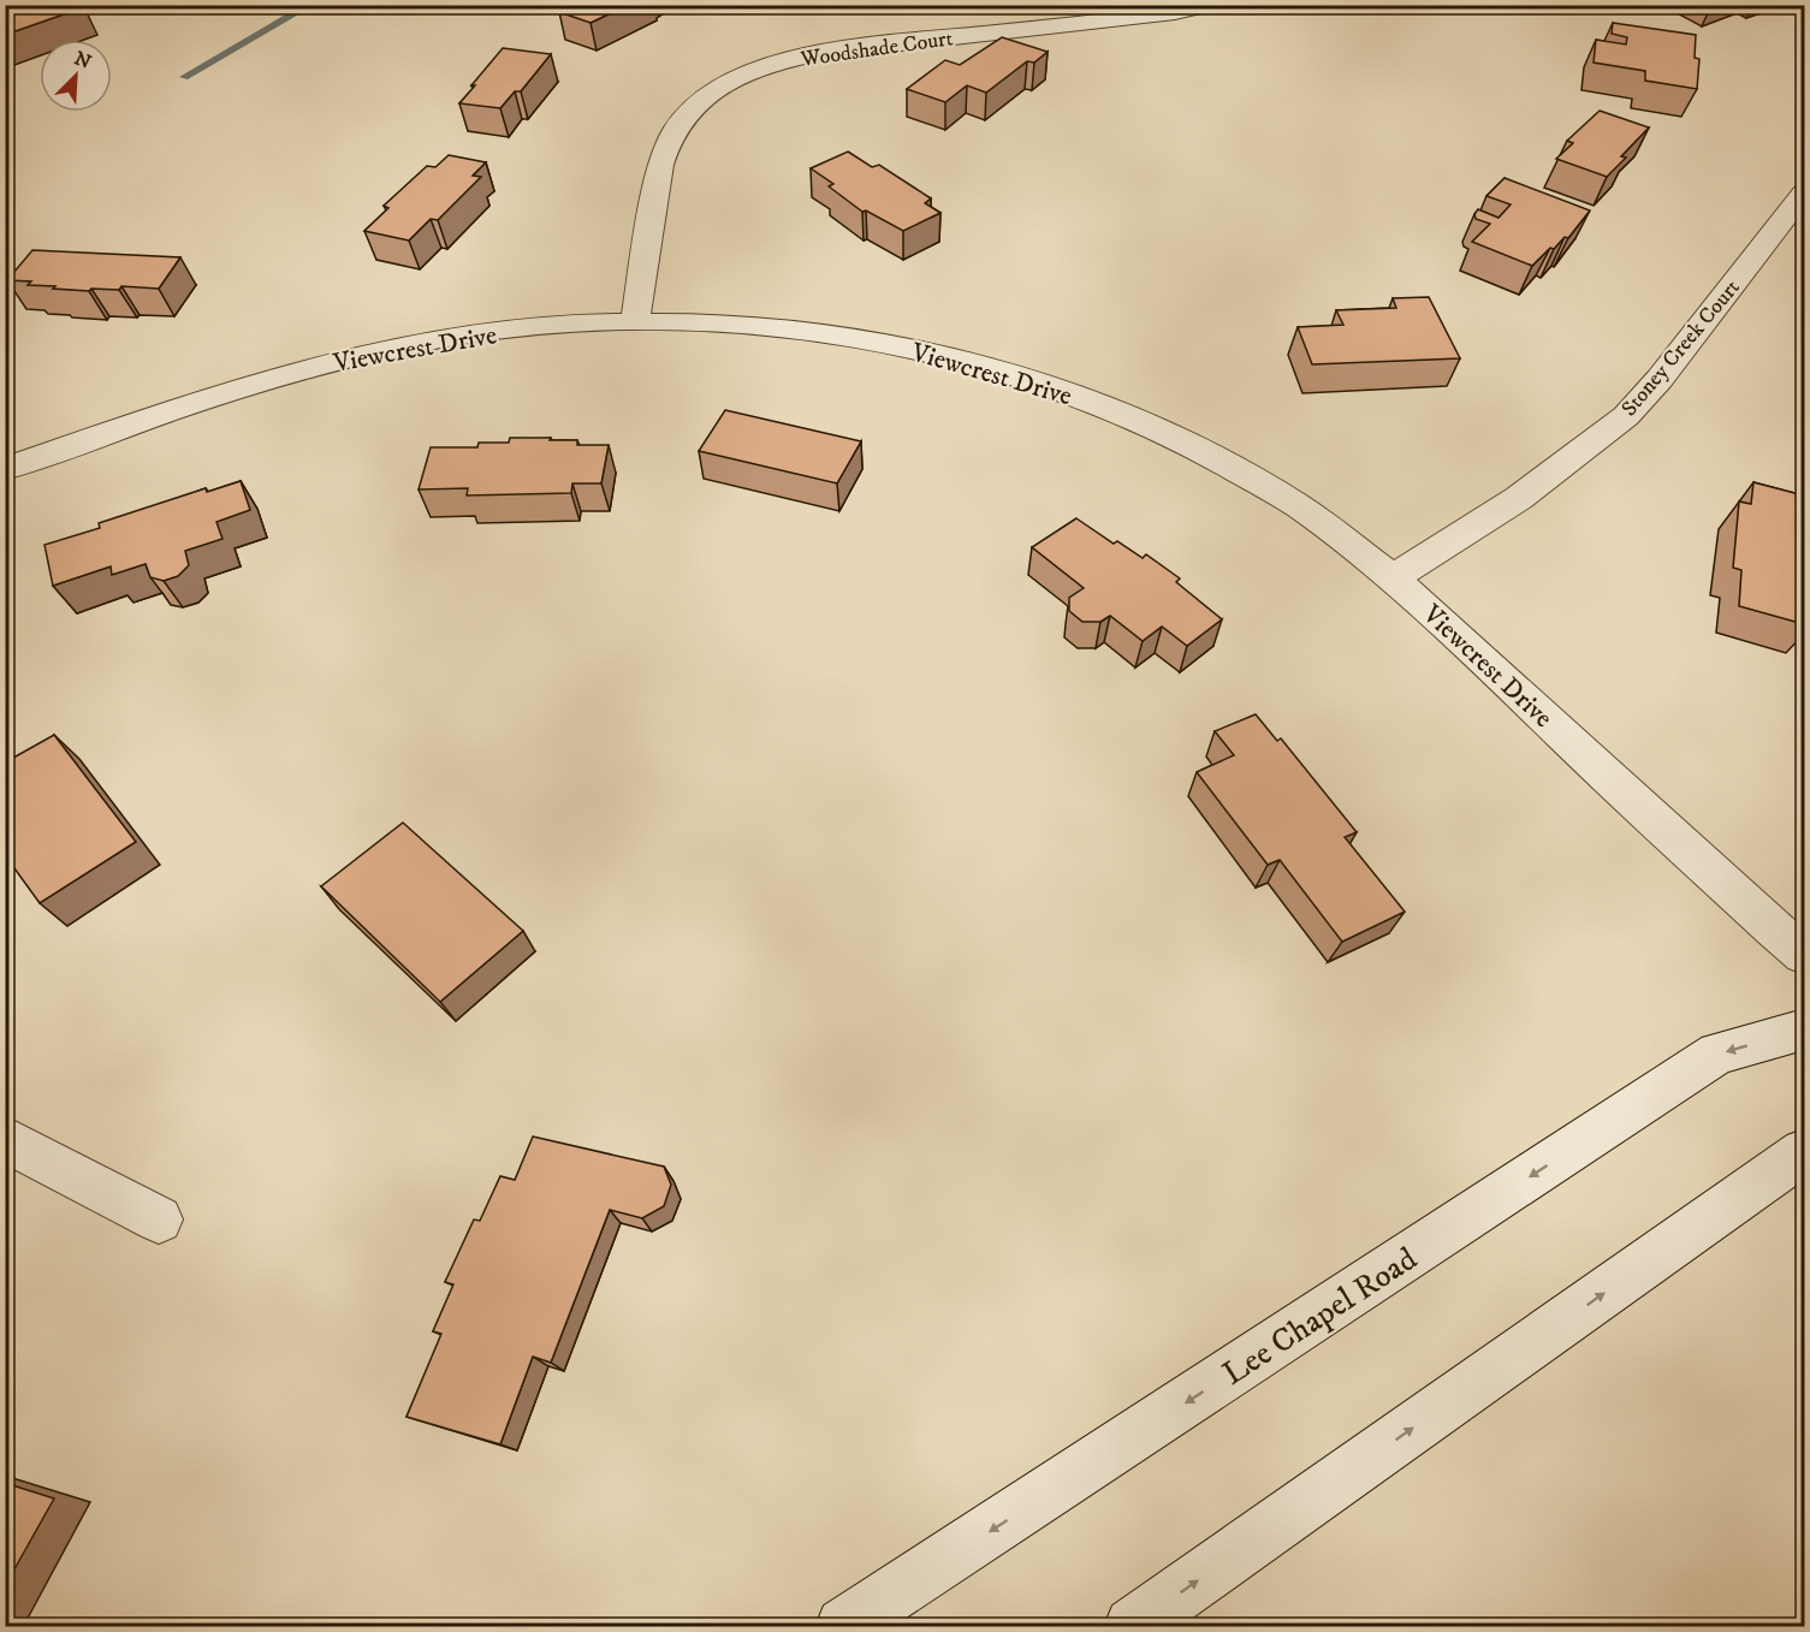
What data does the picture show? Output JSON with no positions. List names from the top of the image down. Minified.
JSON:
{"streets":{"street":["Woodshade Court","Viewcrest Drive","Stoney Creek Court","Lee Chapel Road"]},"crossings":[["Woodshade Court","Viewcrest Drive"],["Viewcrest Drive","Stoney Creek Court"]],"north":"top right"}
